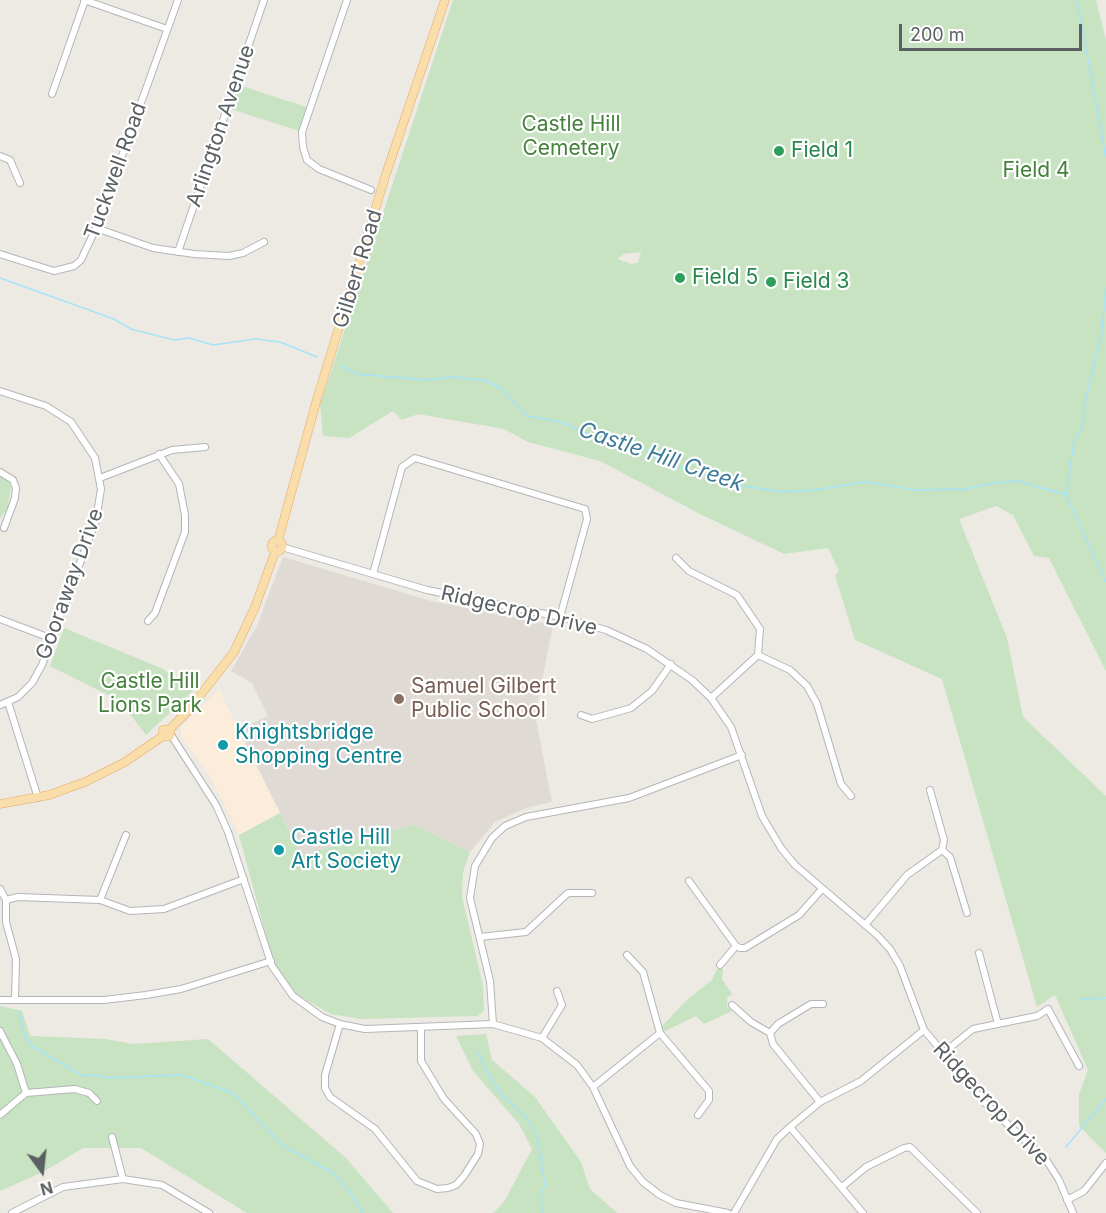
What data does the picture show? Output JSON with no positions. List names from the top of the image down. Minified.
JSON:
{"streets":{"main road":["Gilbert Road"],"street":["Arlington Avenue","Tuckwell Road","Gooraway Drive","Ridgecrop Drive"]},"crossings":[["Gilbert Road","Ridgecrop Drive"]],"water":["Castle Hill Creek"],"parks":["Castle Hill Cemetery","Field 4","Castle Hill Lions Park"],"places":["Field 1","Field 5","Field 3","Samuel Gilbert Public School","Knightsbridge Shopping Centre","Castle Hill Art Society"],"scale_bar":"200 m","north":"bottom"}
